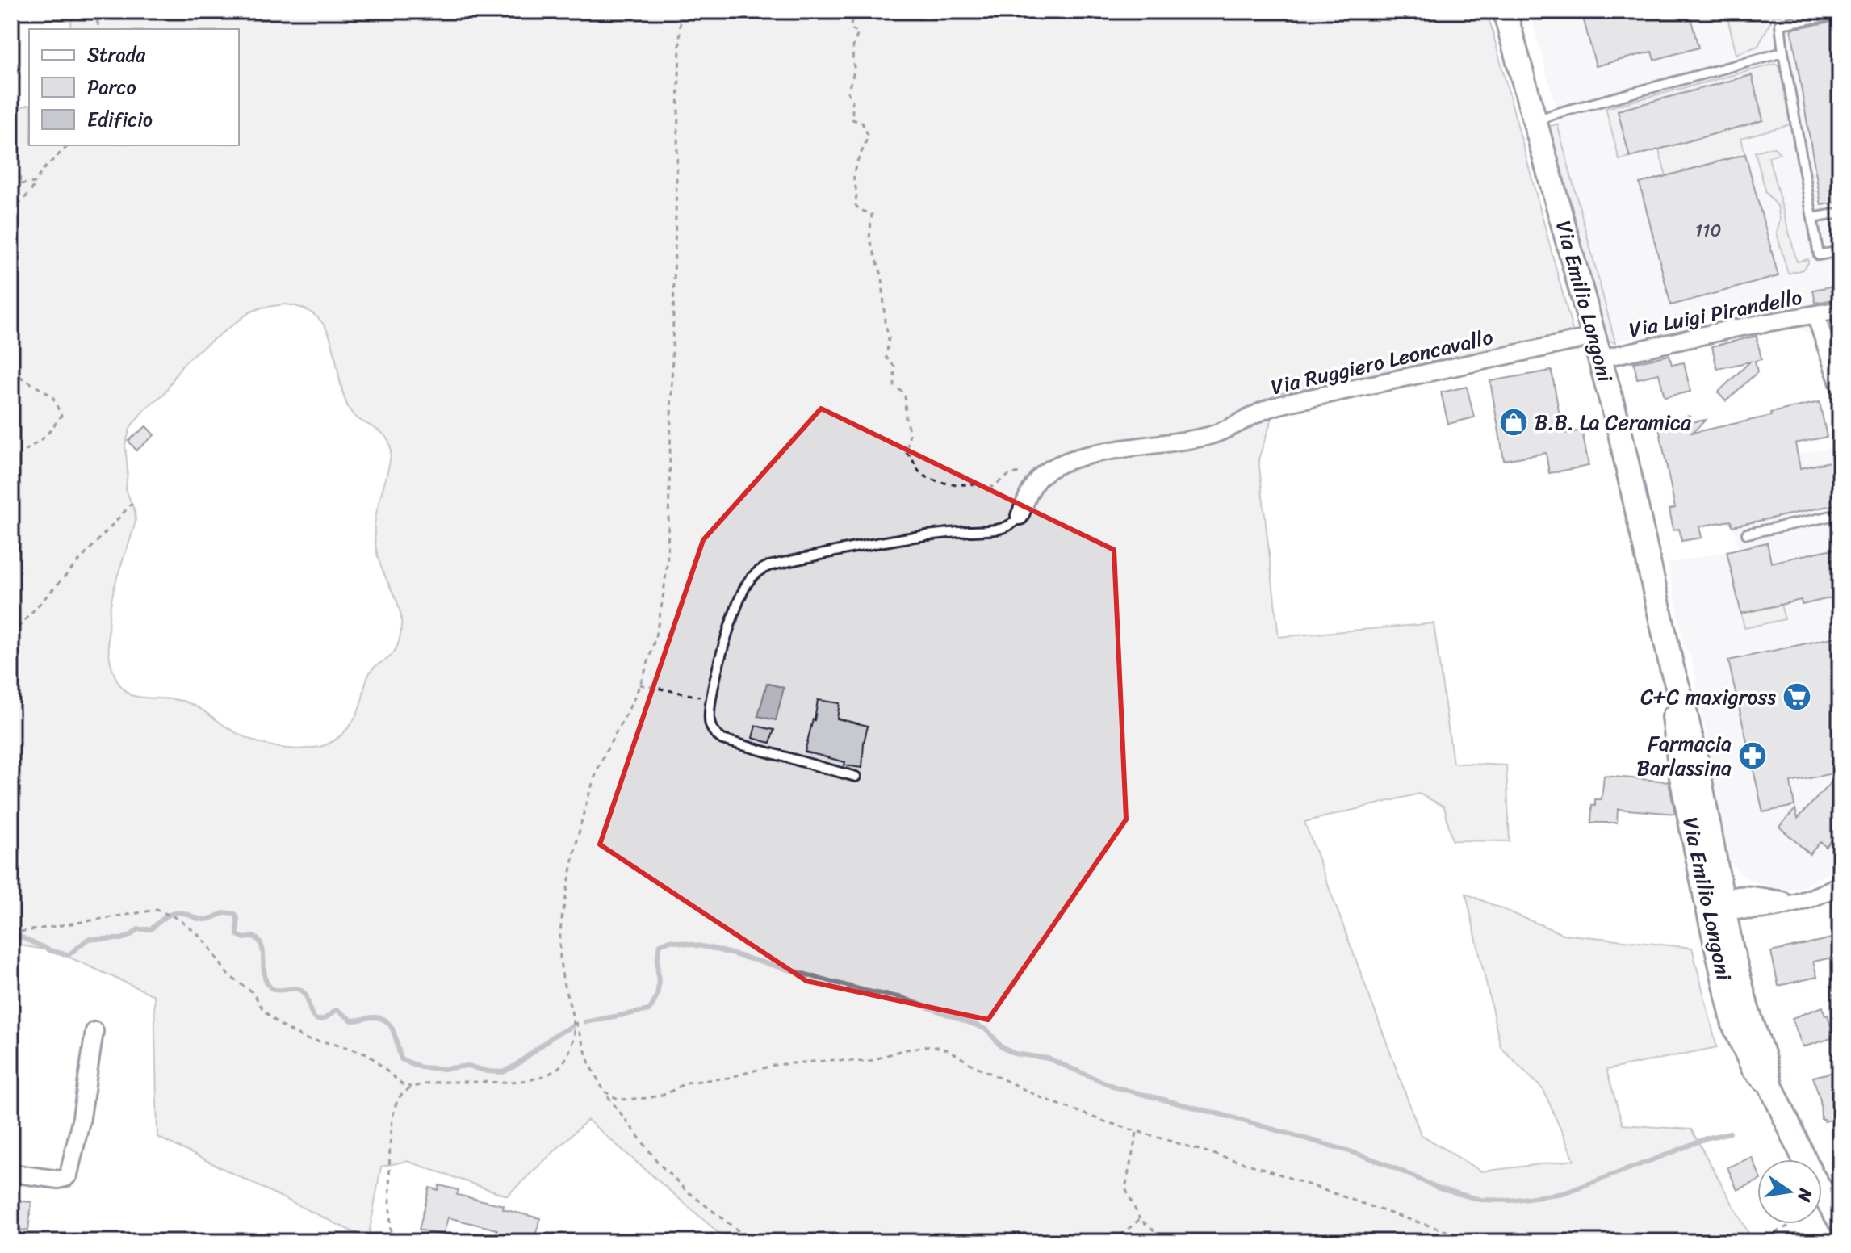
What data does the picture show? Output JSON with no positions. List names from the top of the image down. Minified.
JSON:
{"streets":{"street":["Via Emilio Longoni","Via Luigi Pirandello","Via Ruggiero Leoncavallo"]},"crossings":[["Via Emilio Longoni","Via Luigi Pirandello"],["Via Emilio Longoni","Via Ruggiero Leoncavallo"]],"places":{"shop":["B.B. La Ceramica"],"supermarket":["C+C maxigross"],"pharmacy":["Farmacia Barlassina"]},"house_numbers":["110"],"legend":["Strada","Parco","Edificio"],"north":"right"}
